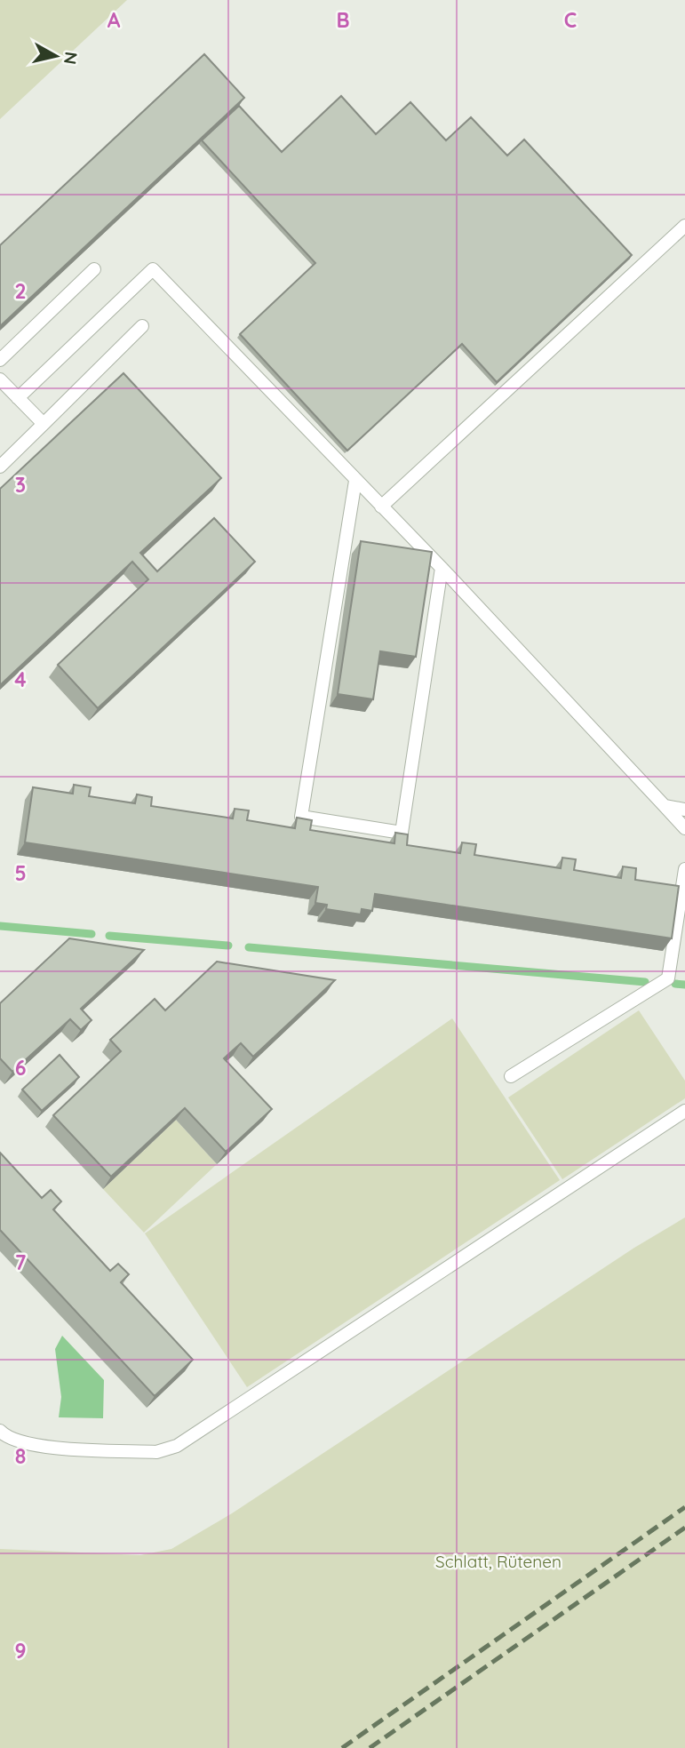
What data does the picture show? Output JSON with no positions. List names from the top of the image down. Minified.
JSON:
{"parks":["Schlatt, Rütenen"],"north":"right","grid":{"columns":["A","B","C"],"rows":["2","3","4","5","6","7","8","9"]}}
